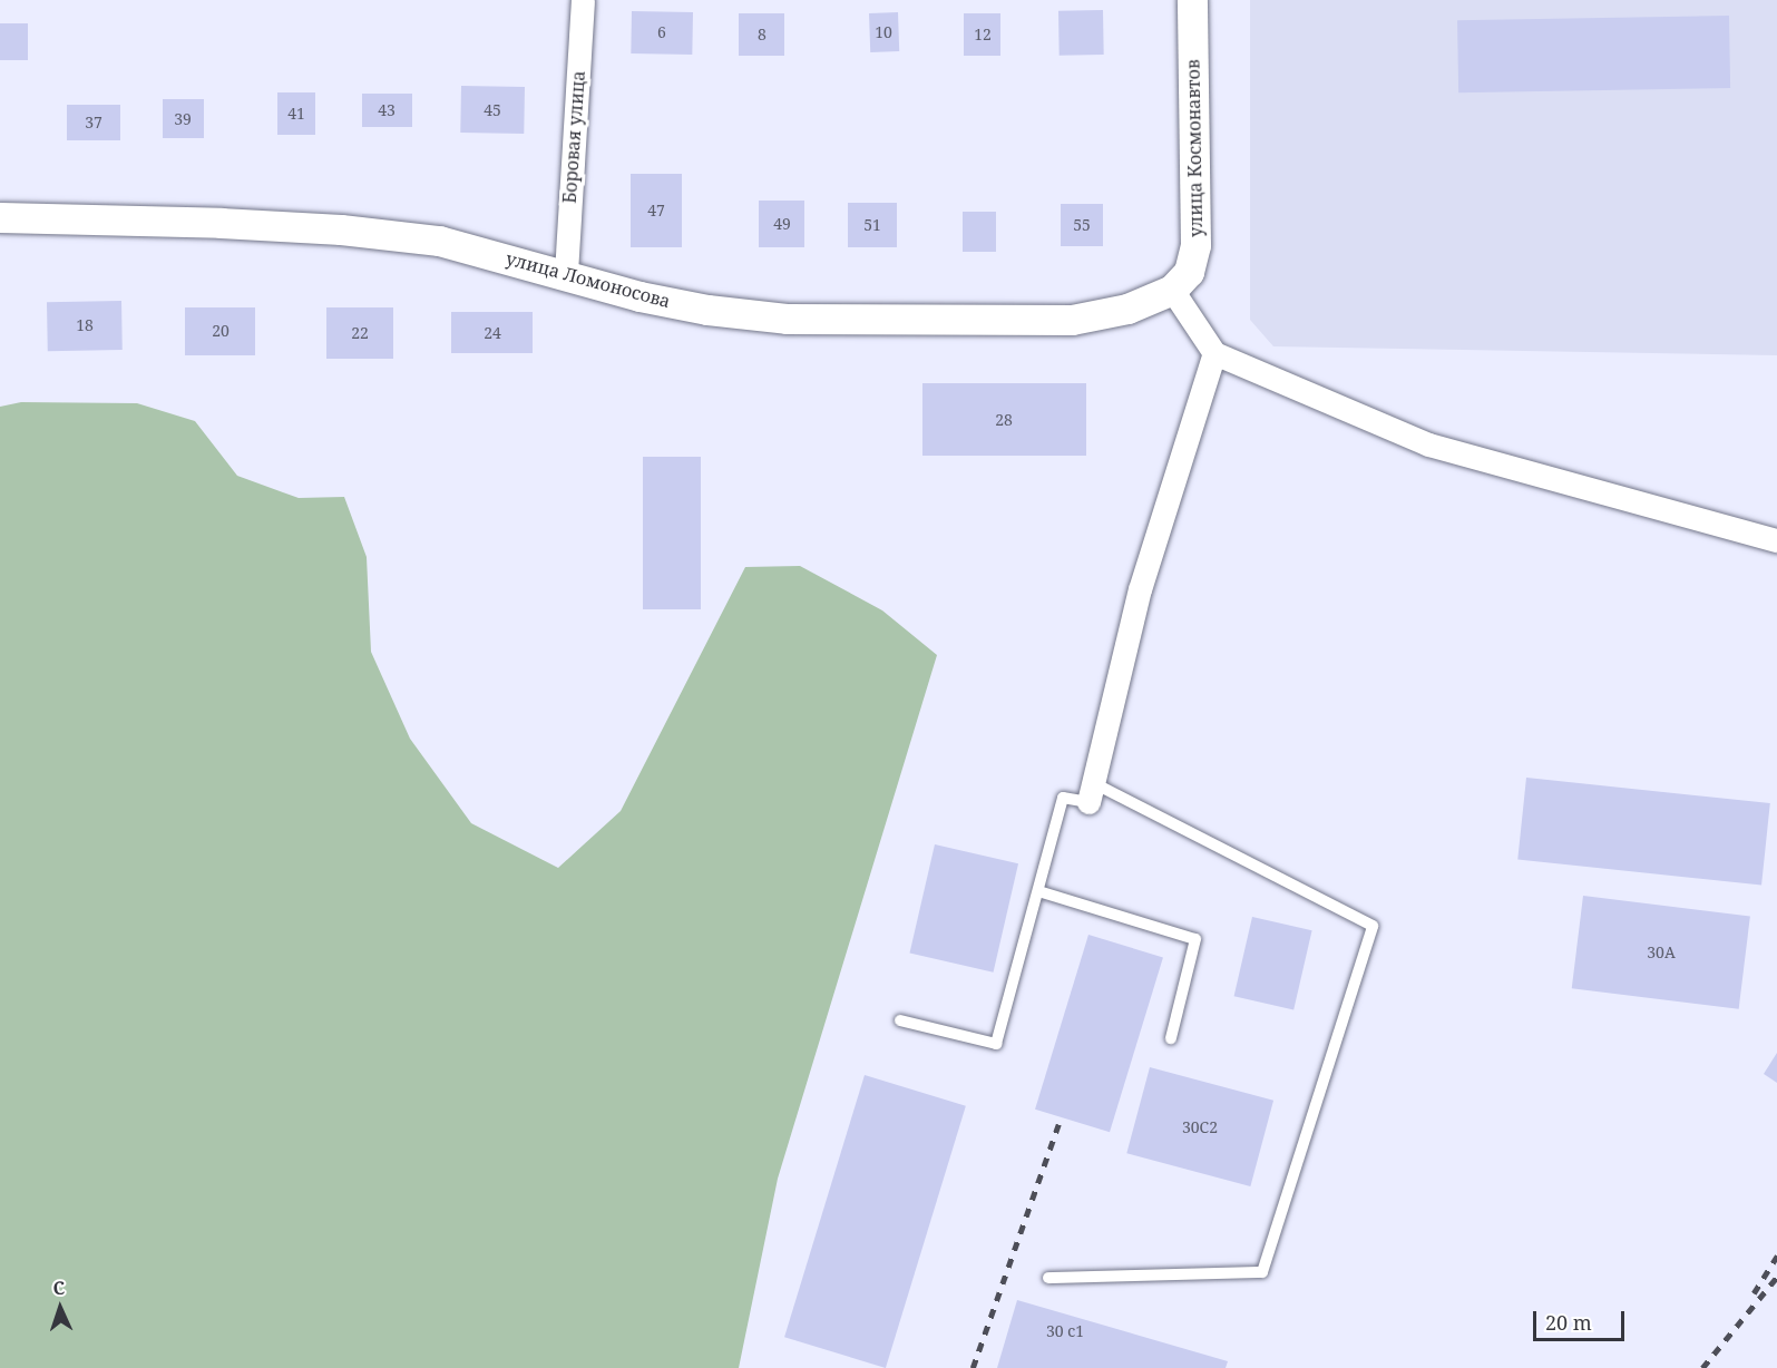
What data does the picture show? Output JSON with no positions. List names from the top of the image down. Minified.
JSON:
{"streets":{"street":["Боровая улица","улица Космонавтов","улица Ломоносова"]},"crossings":[["Боровая улица","улица Ломоносова"],["улица Космонавтов","улица Ломоносова"]],"house_numbers":["6","10","8","12","43","45","41","39","37","47","49","51","55","18","20","22","24","28","30А","30С2","30 с1"],"scale_bar":"20 m","north":"top"}
